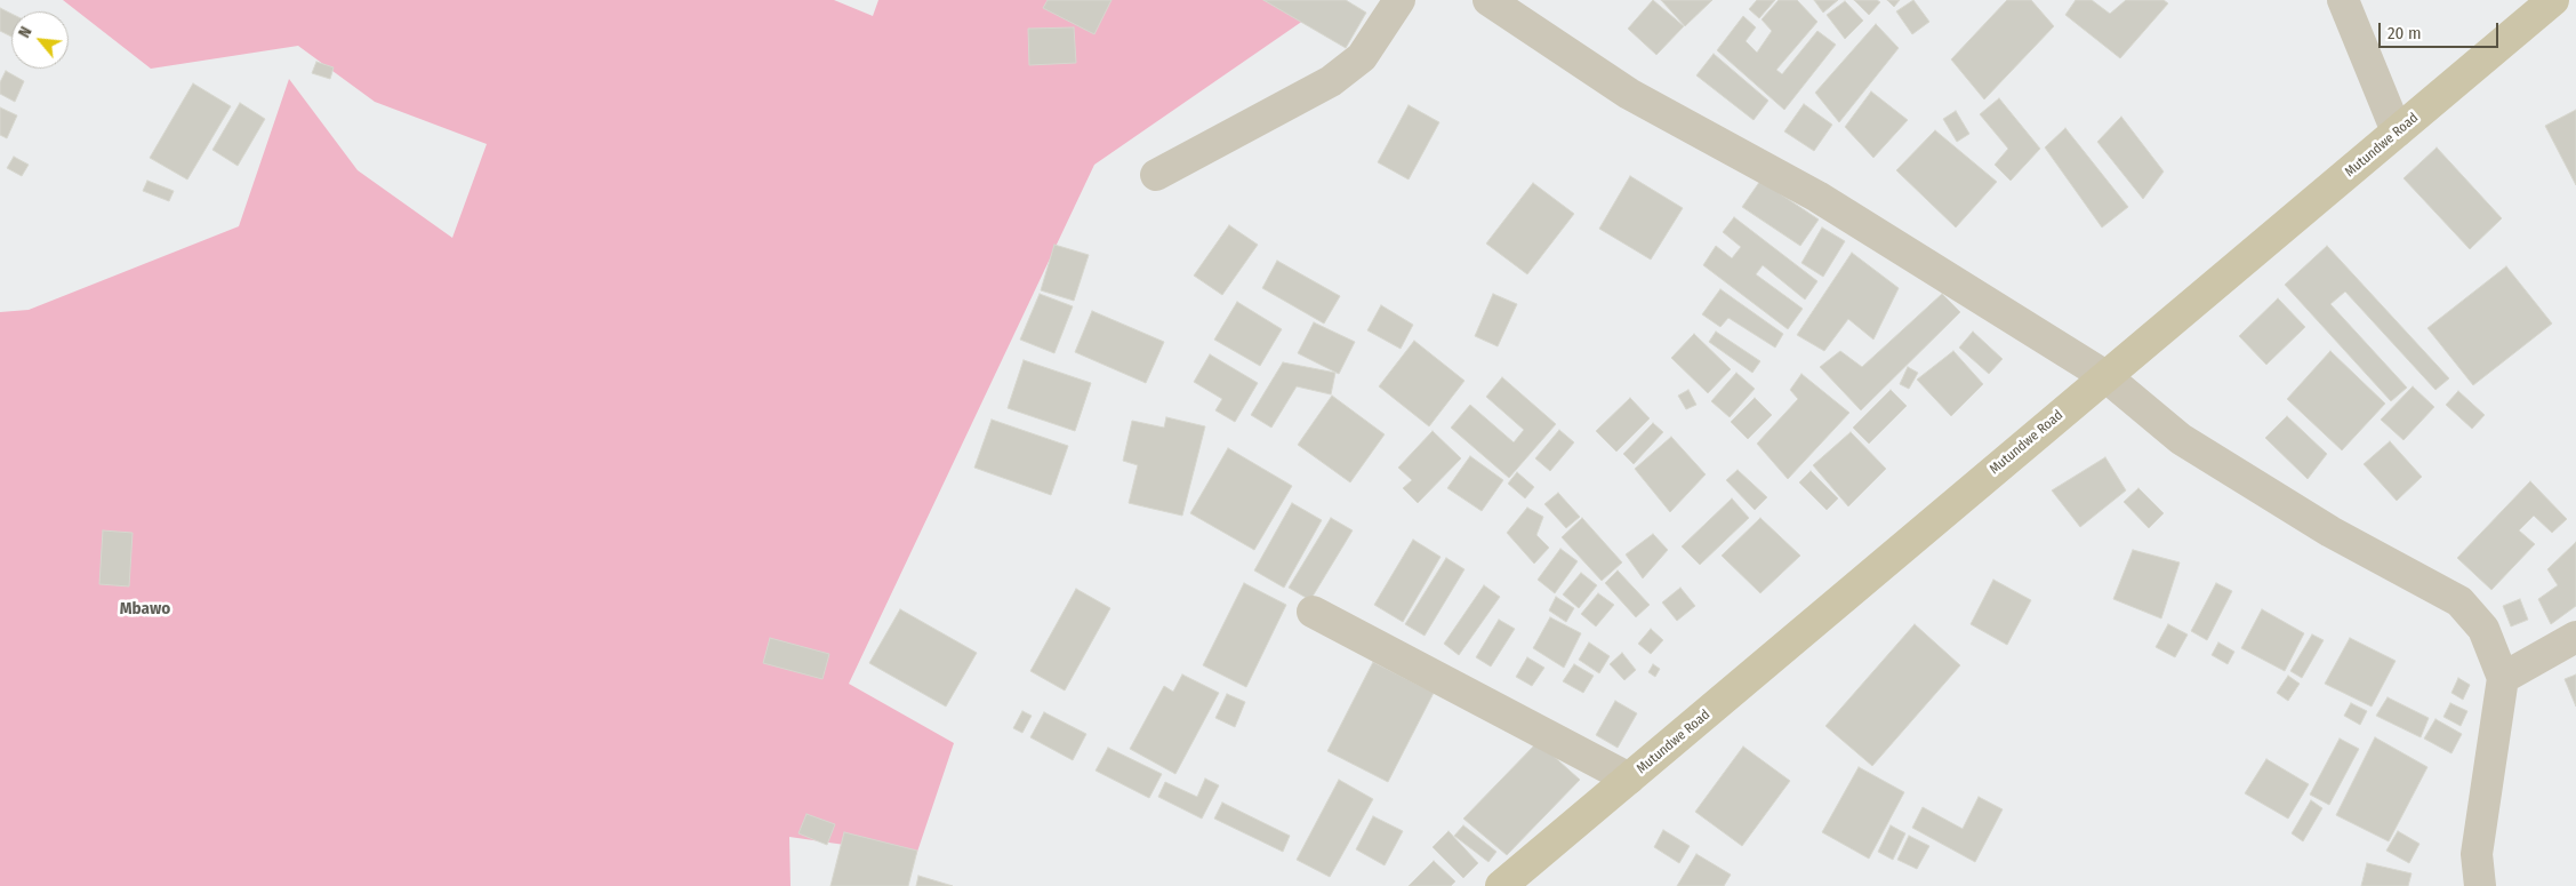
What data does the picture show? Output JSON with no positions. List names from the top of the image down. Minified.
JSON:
{"streets":{"main road":["Mutundwe Road"]},"districts":["Mbawo"],"scale_bar":"20 m","north":"top left"}
